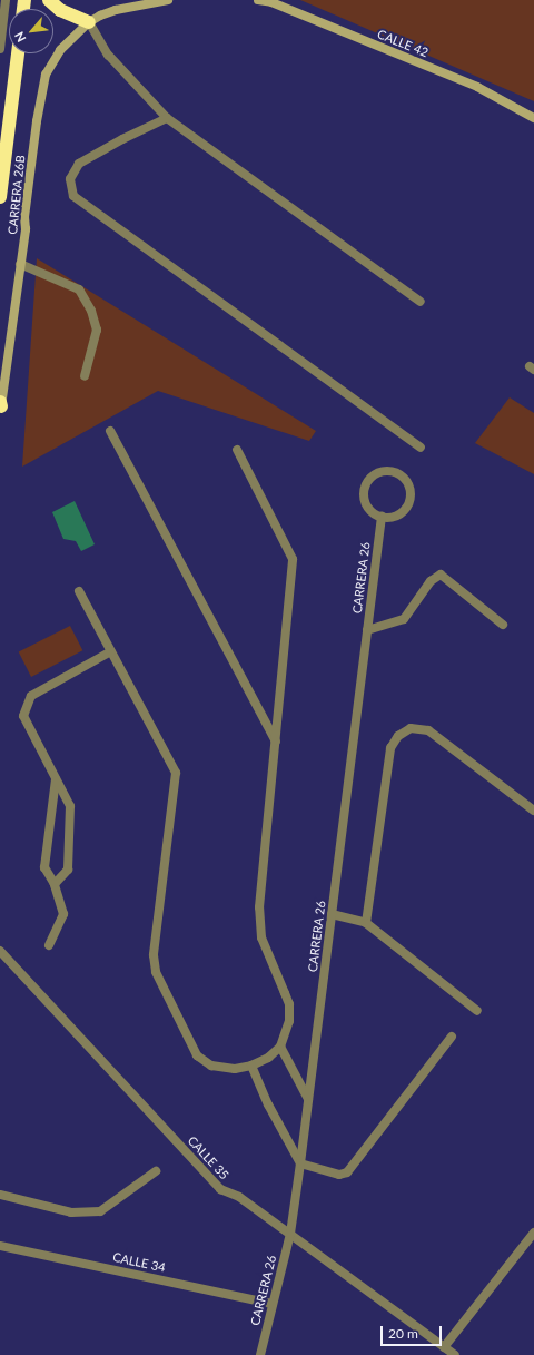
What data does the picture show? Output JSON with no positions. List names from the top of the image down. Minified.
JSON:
{"streets":{"street":["CALLE 42","CARRERA 26B","CARRERA 26","CALLE 35","CALLE 34"]},"crossings":[["CARRERA 26","CALLE 35"],["CARRERA 26","CALLE 34"]],"scale_bar":"20 m","north":"bottom left"}
